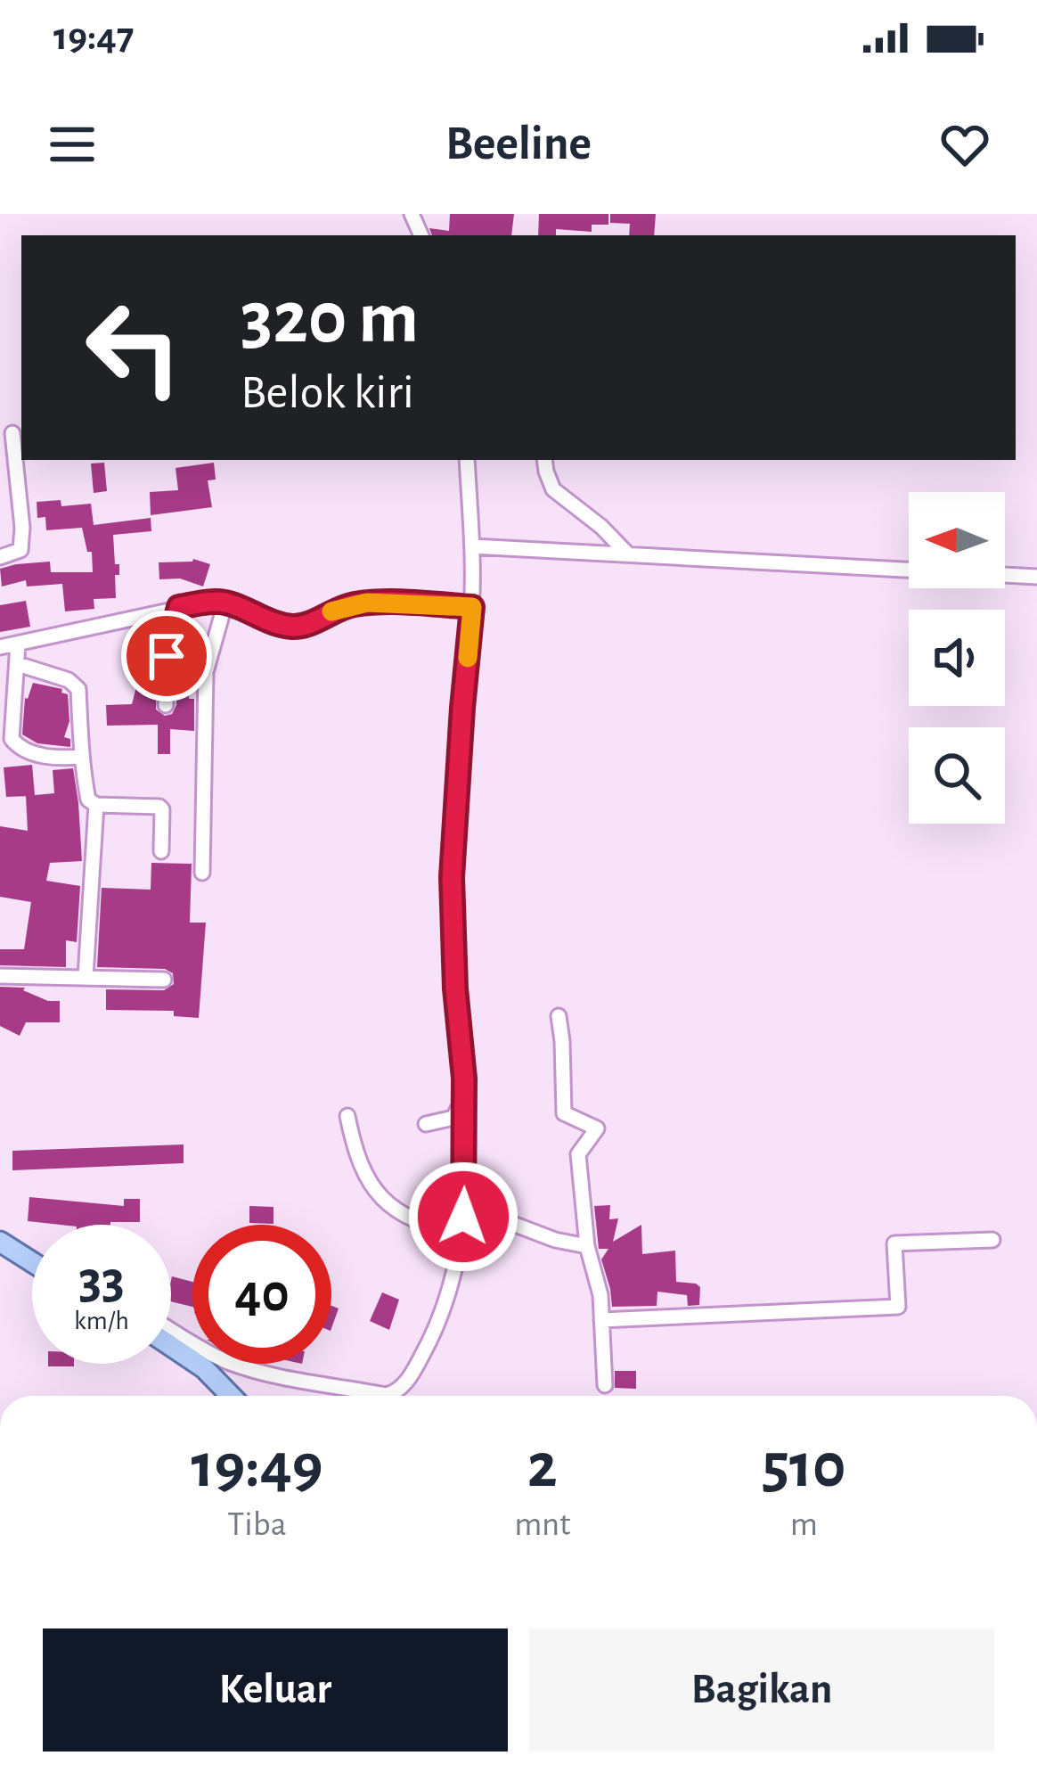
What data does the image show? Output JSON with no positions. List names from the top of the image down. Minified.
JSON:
{"north":"left","page":{"status":"19:47","header":"Beeline","turn":["320 m","Belok kiri"],"speed":"33 km/h","limit":"40","eta":["19:49","Tiba","2","mnt","510","m"],"buttons":["Keluar","Bagikan"]}}
